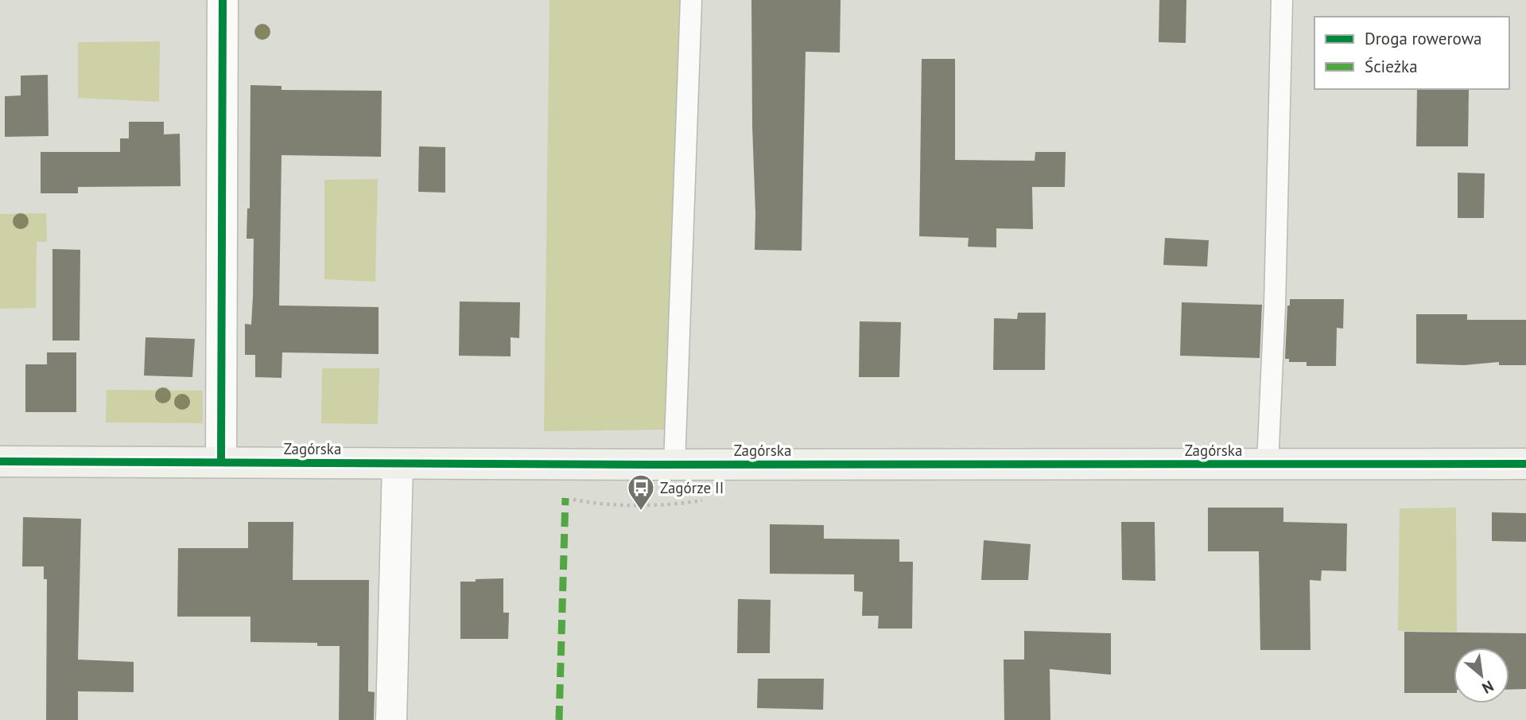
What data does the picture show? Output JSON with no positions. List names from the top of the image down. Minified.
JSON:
{"streets":{"street":["Zagórska"]},"places":{"bus stop":["Zagórze II"]},"legend":["Droga rowerowa","Ścieżka"],"north":"bottom right"}
